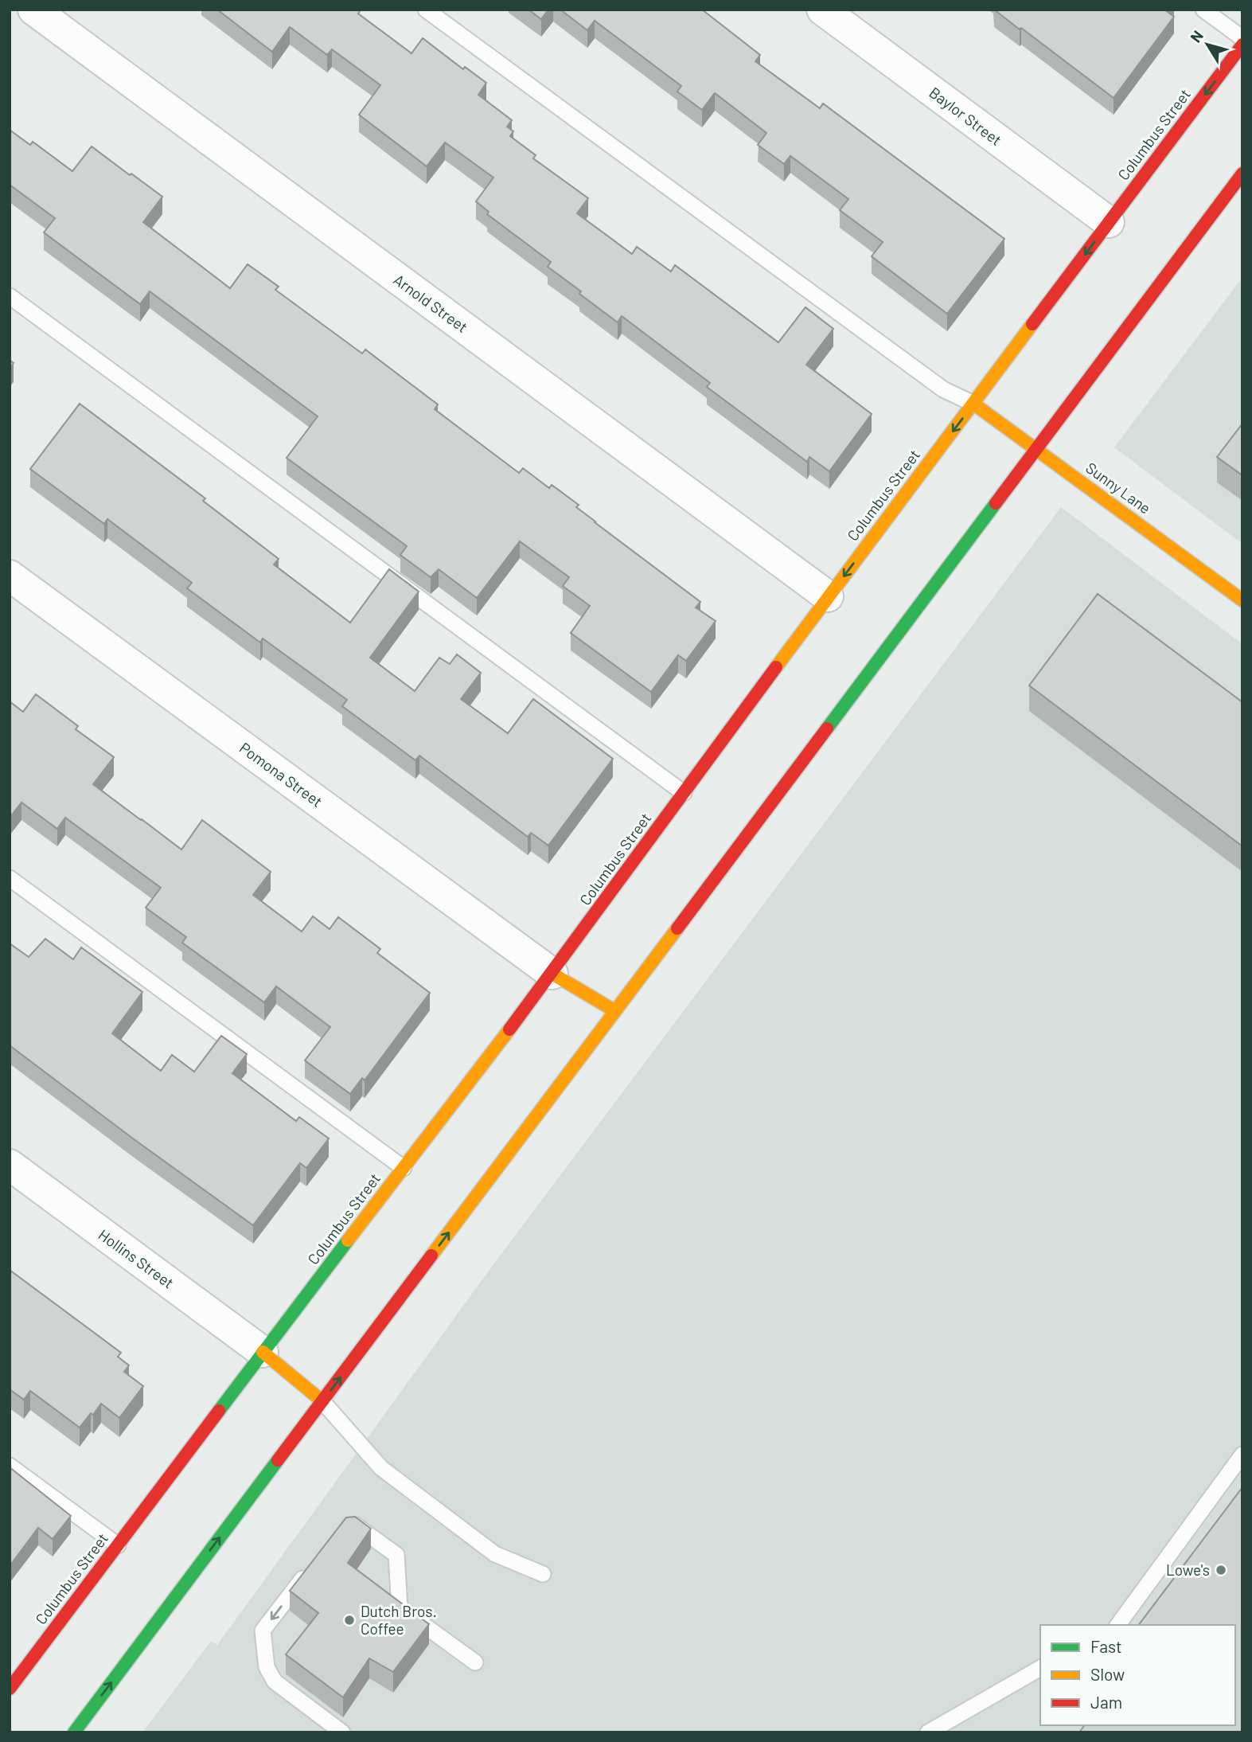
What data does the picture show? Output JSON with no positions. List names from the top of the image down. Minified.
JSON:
{"streets":{"main road":["Columbus Street","Sunny Lane"],"street":["Baylor Street","Arnold Street","Pomona Street","Hollins Street"]},"crossings":[["Baylor Street","Columbus Street"],["Columbus Street","Arnold Street"],["Columbus Street","Sunny Lane"],["Columbus Street","Pomona Street"],["Columbus Street","Hollins Street"]],"places":["Lowe's","Dutch Bros. Coffee"],"legend":["Fast","Slow","Jam"],"north":"top left"}
